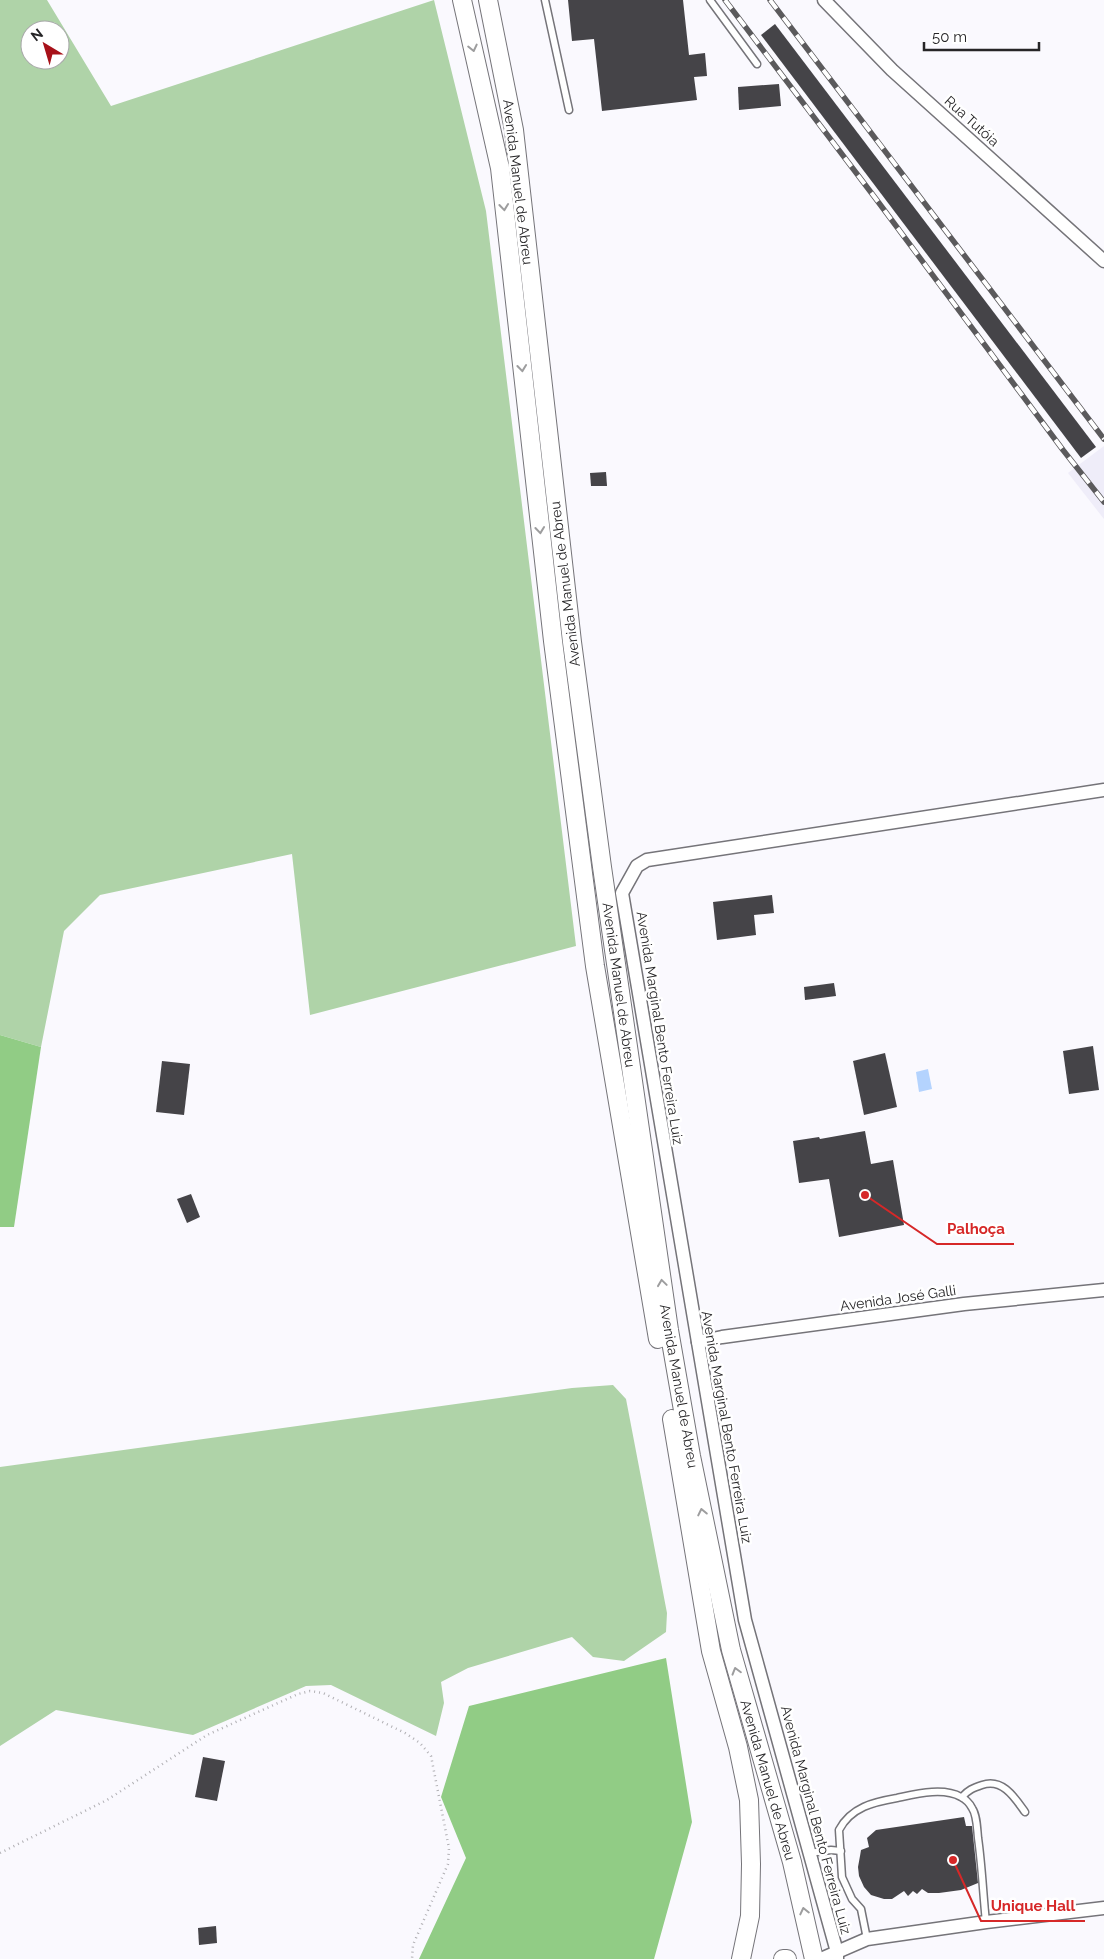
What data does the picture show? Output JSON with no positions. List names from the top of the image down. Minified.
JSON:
{"streets":{"main road":["Avenida Manuel de Abreu"],"street":["Rua Tutóia","Avenida Marginal Bento Ferreira Luiz","Avenida José Galli"]},"crossings":[["Avenida Marginal Bento Ferreira Luiz","Avenida José Galli"]],"places":["Palhoça","Unique Hall"],"scale_bar":"50 m","north":"top left"}
